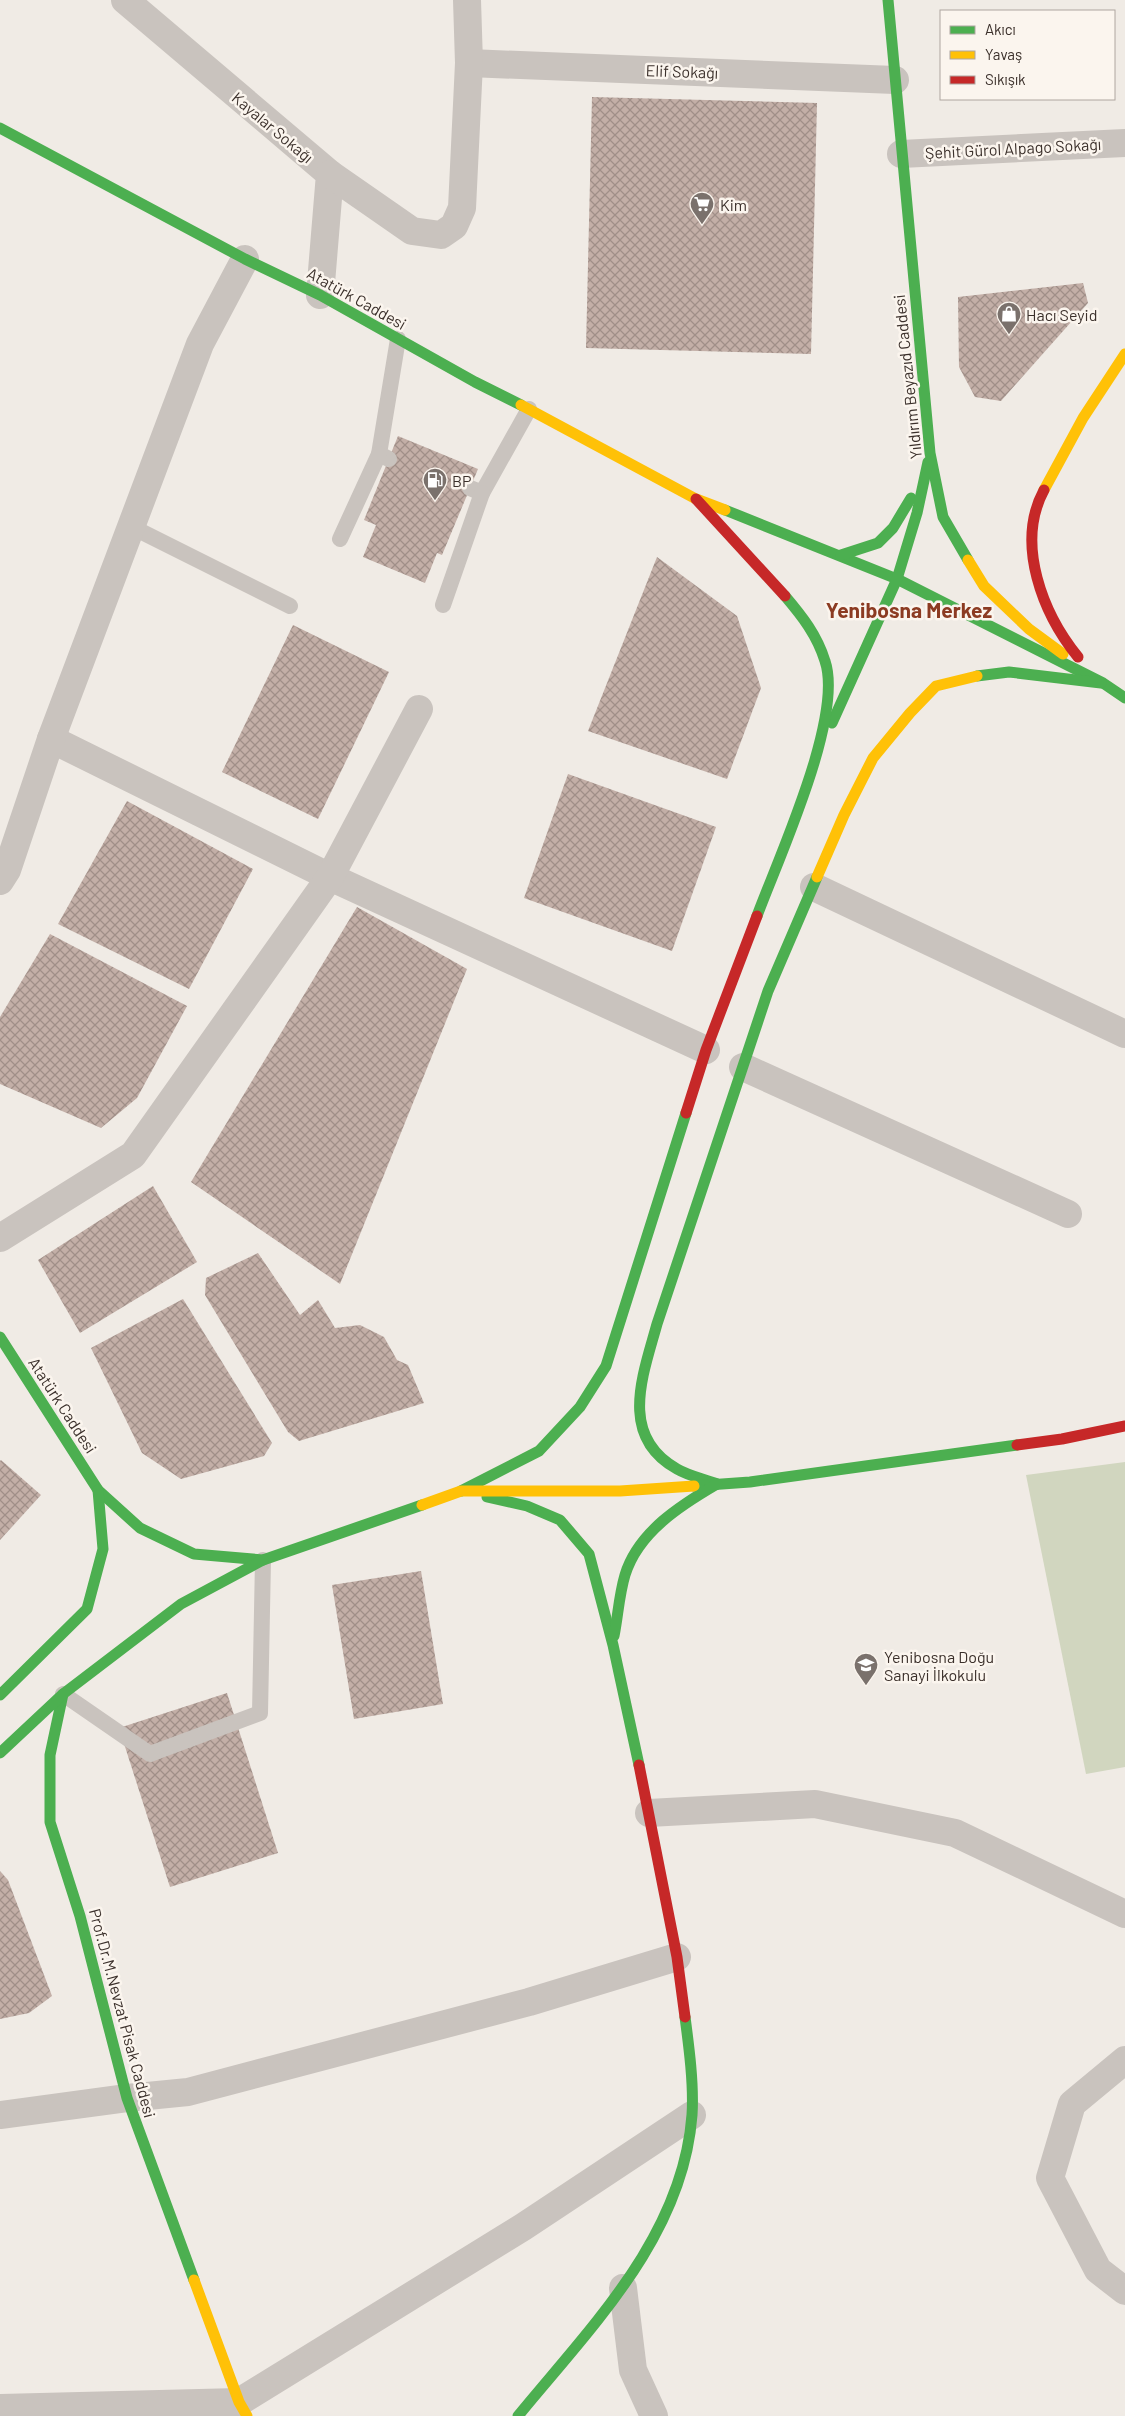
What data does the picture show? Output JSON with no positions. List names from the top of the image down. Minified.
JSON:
{"streets":{"main road":["Atatürk Caddesi","Yıldırım Beyazıd Caddesi","Prof.Dr.M.Nevzat Pisak Caddesi"],"street":["Elif Sokağı","Kayalar Sokağı","Şehit Gürol Alpago Sokağı"]},"crossings":[["Elif Sokağı","Yıldırım Beyazıd Caddesi"],["Kayalar Sokağı","Atatürk Caddesi"],["Şehit Gürol Alpago Sokağı","Yıldırım Beyazıd Caddesi"]],"districts":["Yenibosna Merkez"],"places":{"supermarket":["Kim"],"shop":["Hacı Seyid"],"fuel station":["BP"],"school or university":["Yenibosna Doğu Sanayi İlkokulu"]},"legend":["Akıcı","Yavaş","Sıkışık"]}
